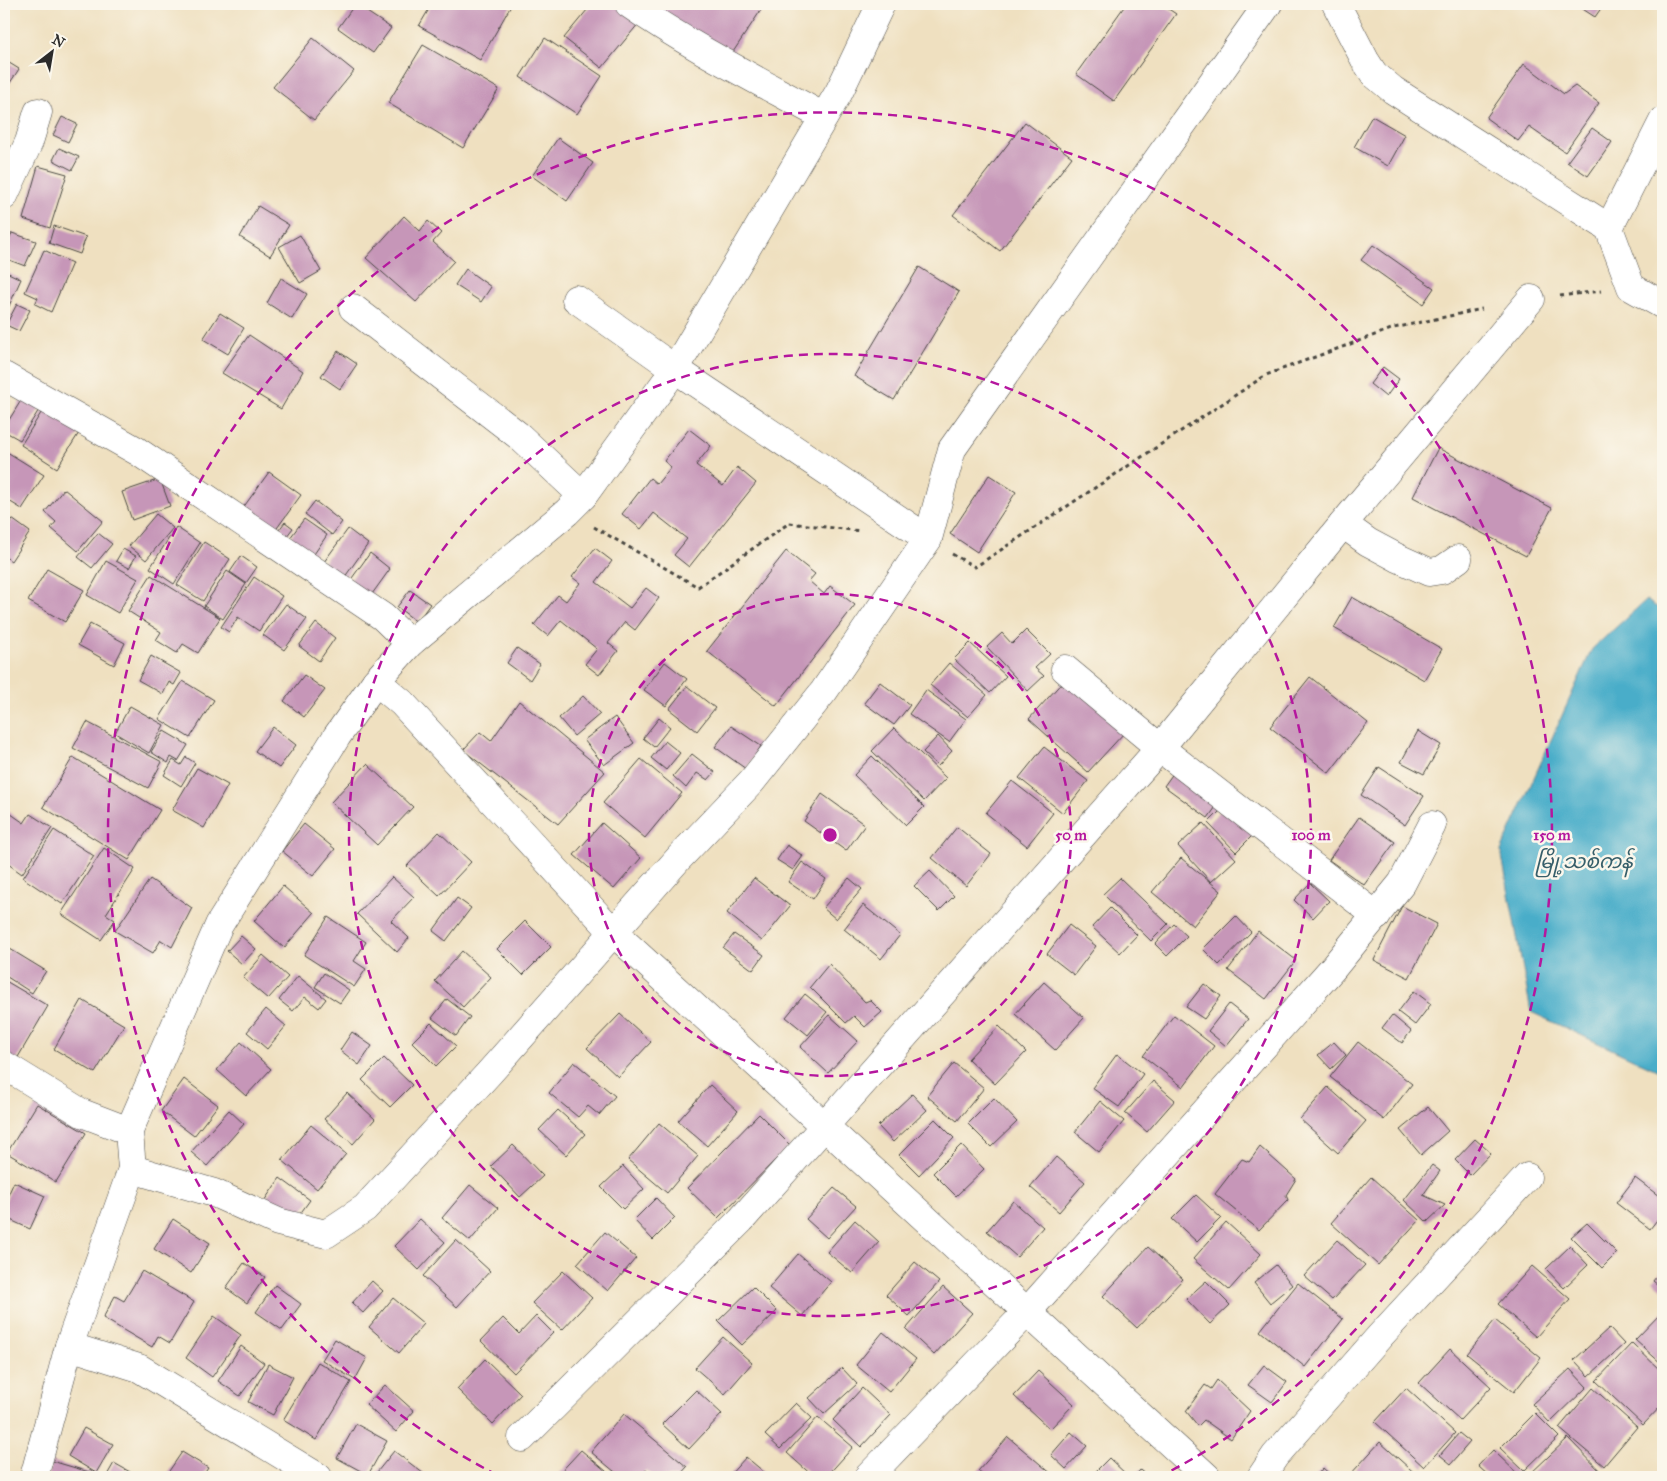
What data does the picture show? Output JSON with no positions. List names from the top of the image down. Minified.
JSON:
{"water":["မြို့သစ်ကန်"],"north":"top right","rings":["50 m","100 m","150 m"]}
